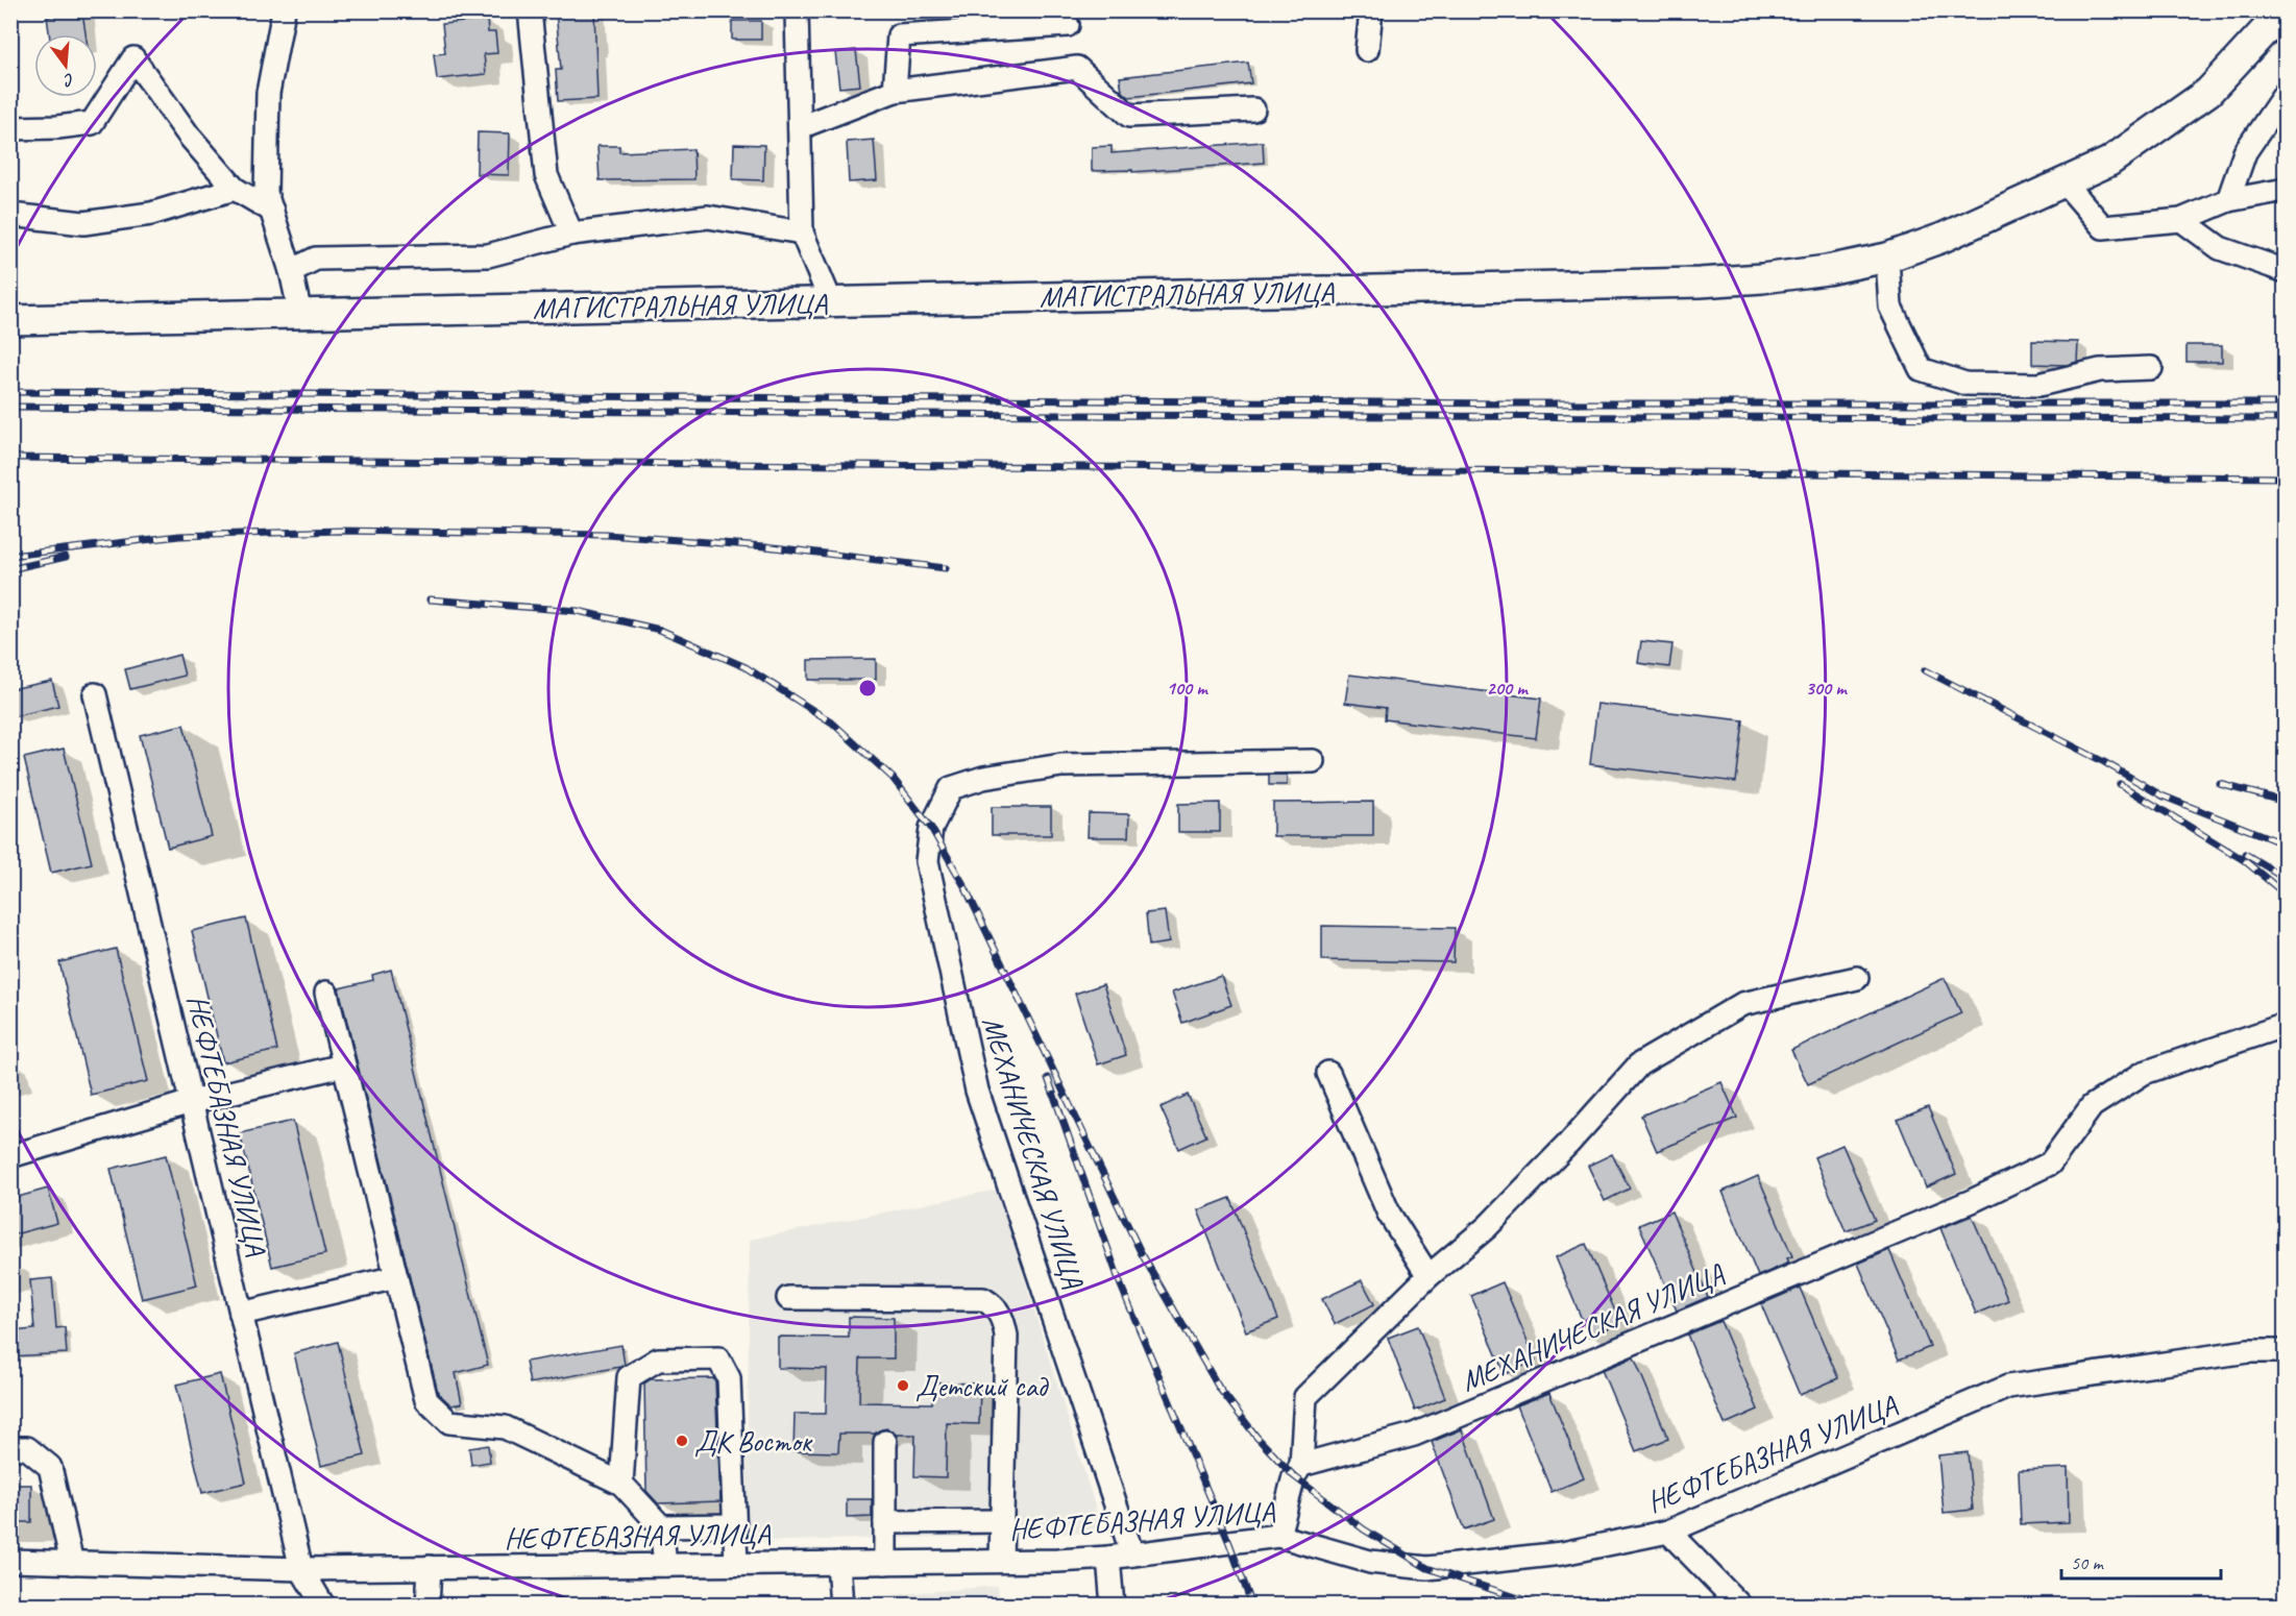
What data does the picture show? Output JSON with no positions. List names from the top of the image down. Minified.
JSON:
{"streets":{"main road":["МАГИСТРАЛЬНАЯ УЛИЦА"],"street":["НЕФТЕБАЗНАЯ УЛИЦА","МЕХАНИЧЕСКАЯ УЛИЦА"]},"crossings":[["НЕФТЕБАЗНАЯ УЛИЦА","МЕХАНИЧЕСКАЯ УЛИЦА"]],"places":["Детский сад","ДК Восток"],"scale_bar":"50 m","north":"bottom","rings":["100 m","200 m","300 m"]}
